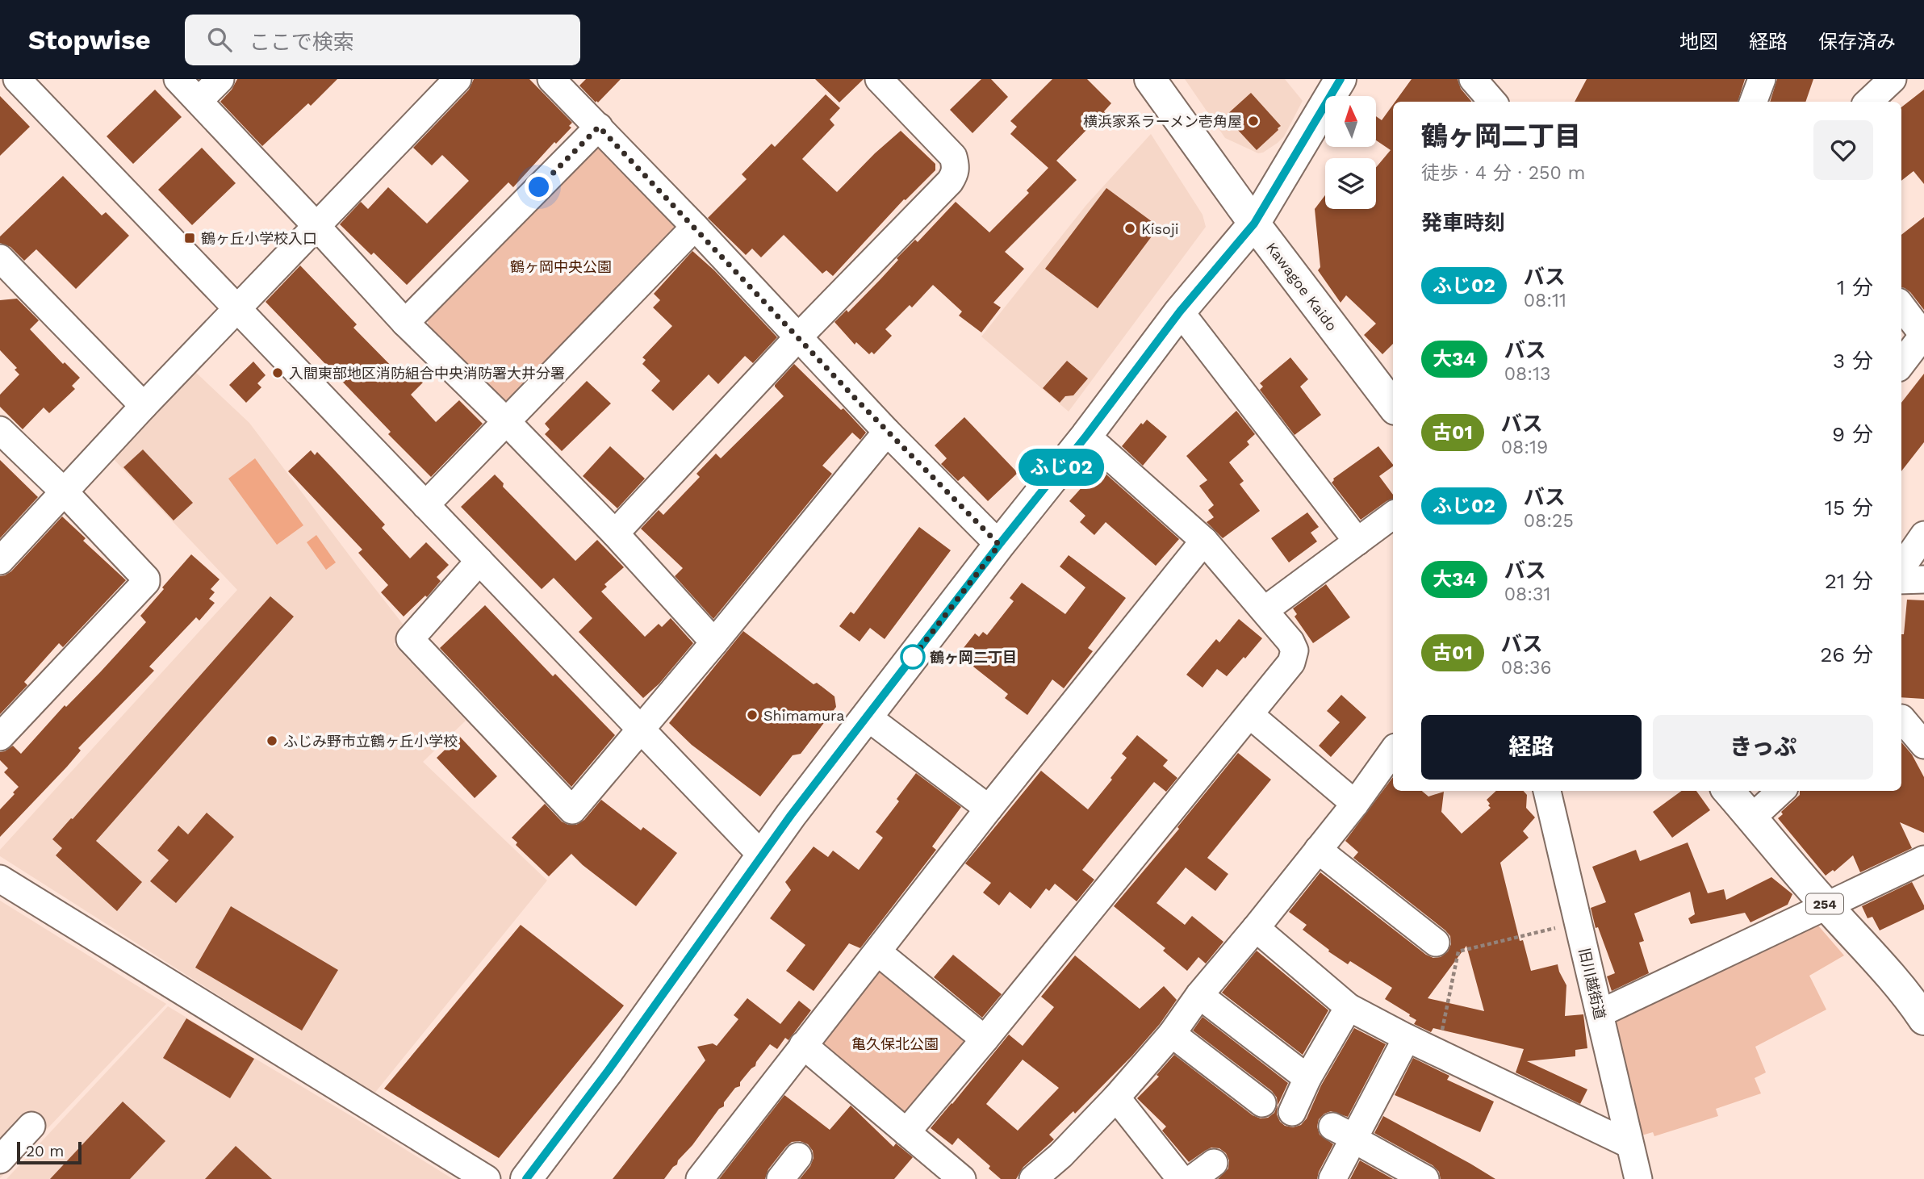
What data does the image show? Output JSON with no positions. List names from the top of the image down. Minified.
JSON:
{"streets":{"main road":["Kawagoe Kaido","254"],"street":["旧川越街道"]},"parks":["鶴ヶ岡中央公園","亀久保北公園"],"places":{"other":["横浜家系ラーメン壱角屋","Kisoji","入間東部地区消防組合中央消防署大井分署","鶴ヶ岡二丁目","Shimamura","ふじみ野市立鶴ヶ丘小学校"],"transit":["鶴ヶ丘小学校入口"]},"lines":["bus line ふじ02"],"scale_bar":"20 m","north":"top","page":{"header":"Stopwise","search":"ここで検索","nav":["地図","経路","保存済み"],"on_map":"ふじ02","heading":[["鶴ヶ岡二丁目","徒歩 · 4 分 · 250 m"],"発車時刻"],"list":[{"mark":"ふじ02","name":"バス","note":"08:11","value":"1 分"},{"mark":"大34","name":"バス","note":"08:13","value":"3 分"},{"mark":"古01","name":"バス","note":"08:19","value":"9 分"},{"mark":"ふじ02","name":"バス","note":"08:25","value":"15 分"},{"mark":"大34","name":"バス","note":"08:31","value":"21 分"},{"mark":"古01","name":"バス","note":"08:36","value":"26 分"}],"buttons":["経路","きっぷ"],"scale":"20 m"}}
